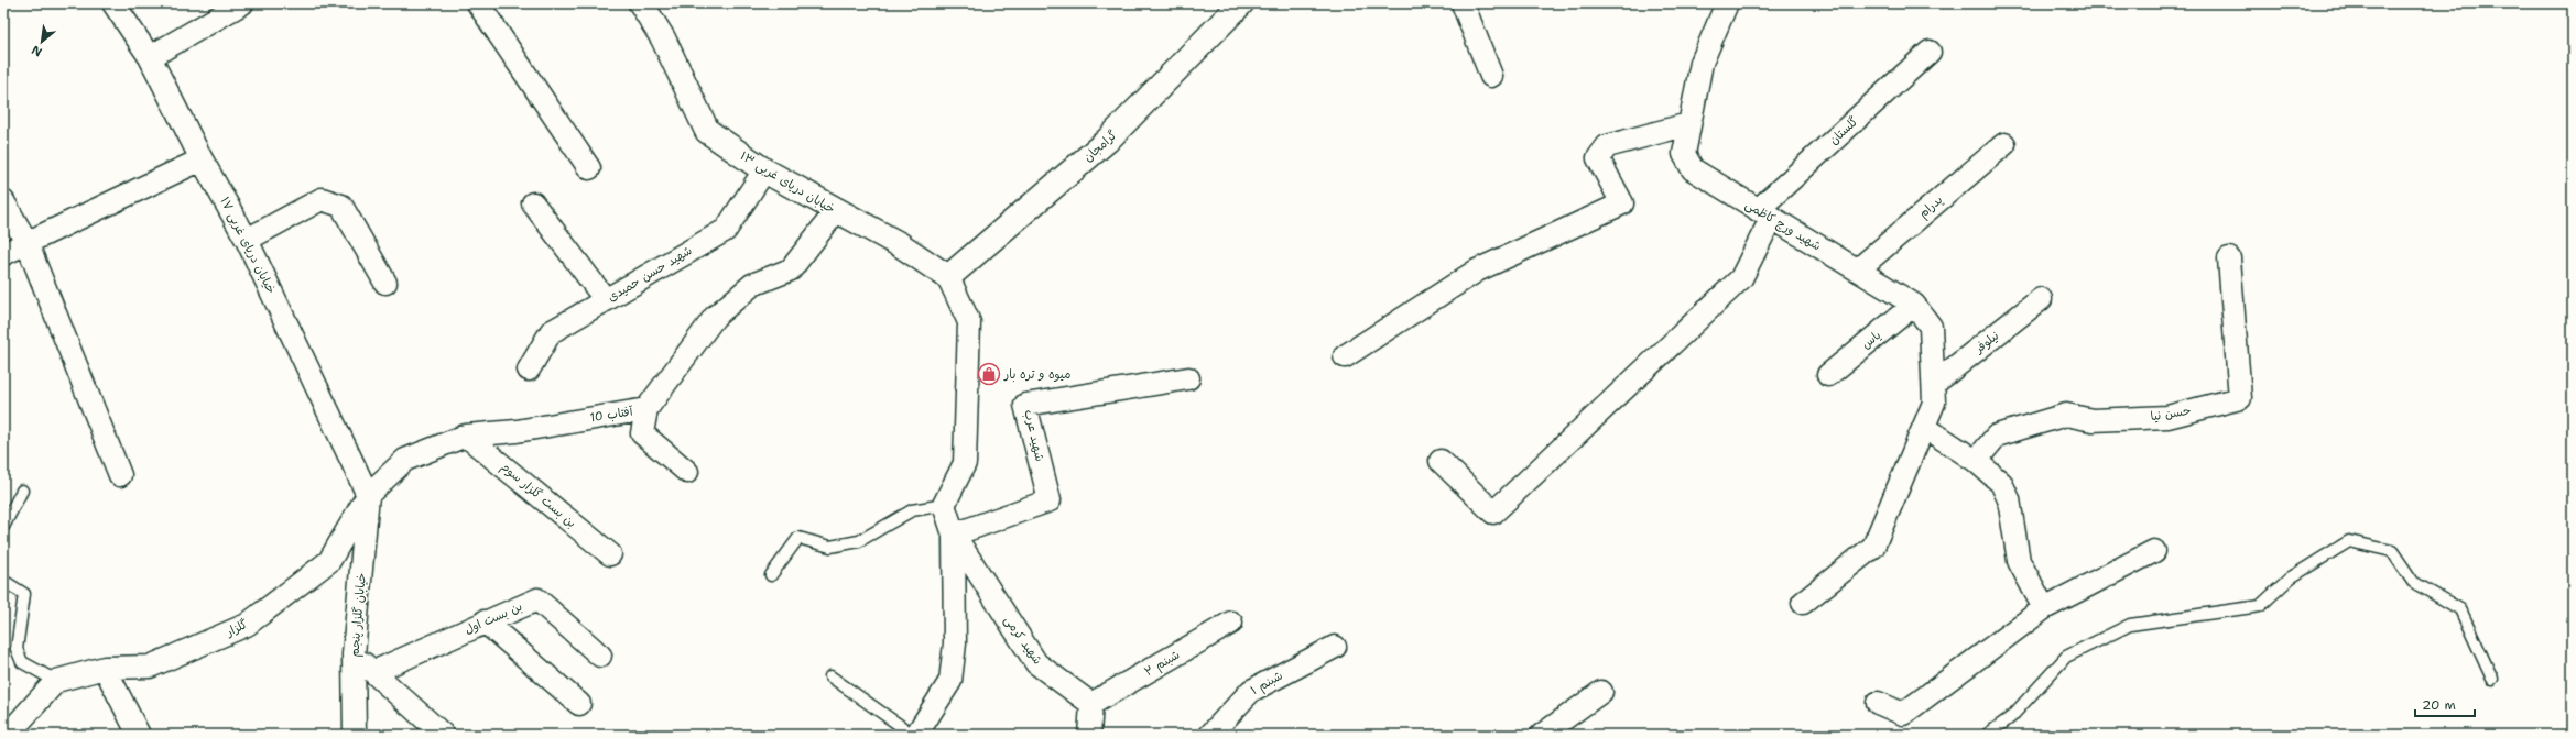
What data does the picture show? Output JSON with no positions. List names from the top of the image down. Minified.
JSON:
{"streets":{"street":["گلستان","گرامجان","خیابان دریای غربی ۱۳","پدرام","شهید ورچ کاظمی","خیابان دریای غربی ۱۷","شهید حسن حمیدی","یاس","نیلوفر","حسن نیا","آفتاب 10","شهید عرب","بن بست گلزار سوم","خیابان گلزار پنجم","بن بست اول","گلزار","شهید کرمی","شبنم ۲","شبنم ۱"]},"crossings":[["گلستان","شهید ورچ کاظمی"],["گرامجان","خیابان دریای غربی ۱۳"],["خیابان دریای غربی ۱۳","شهید حسن حمیدی"],["خیابان دریای غربی ۱۳","آفتاب 10"],["پدرام","شهید ورچ کاظمی"],["شهید ورچ کاظمی","یاس"],["شهید ورچ کاظمی","نیلوفر"],["خیابان دریای غربی ۱۷","آفتاب 10"],["خیابان دریای غربی ۱۷","خیابان گلزار پنجم"],["خیابان دریای غربی ۱۷","گلزار"],["آفتاب 10","بن بست گلزار سوم"],["آفتاب 10","خیابان گلزار پنجم"],["آفتاب 10","گلزار"],["شهید عرب","شهید کرمی"],["خیابان گلزار پنجم","گلزار"],["شهید کرمی","شبنم ۲"]],"places":{"shop":["میوه و تره بار"]},"scale_bar":"20 m","north":"bottom left"}
